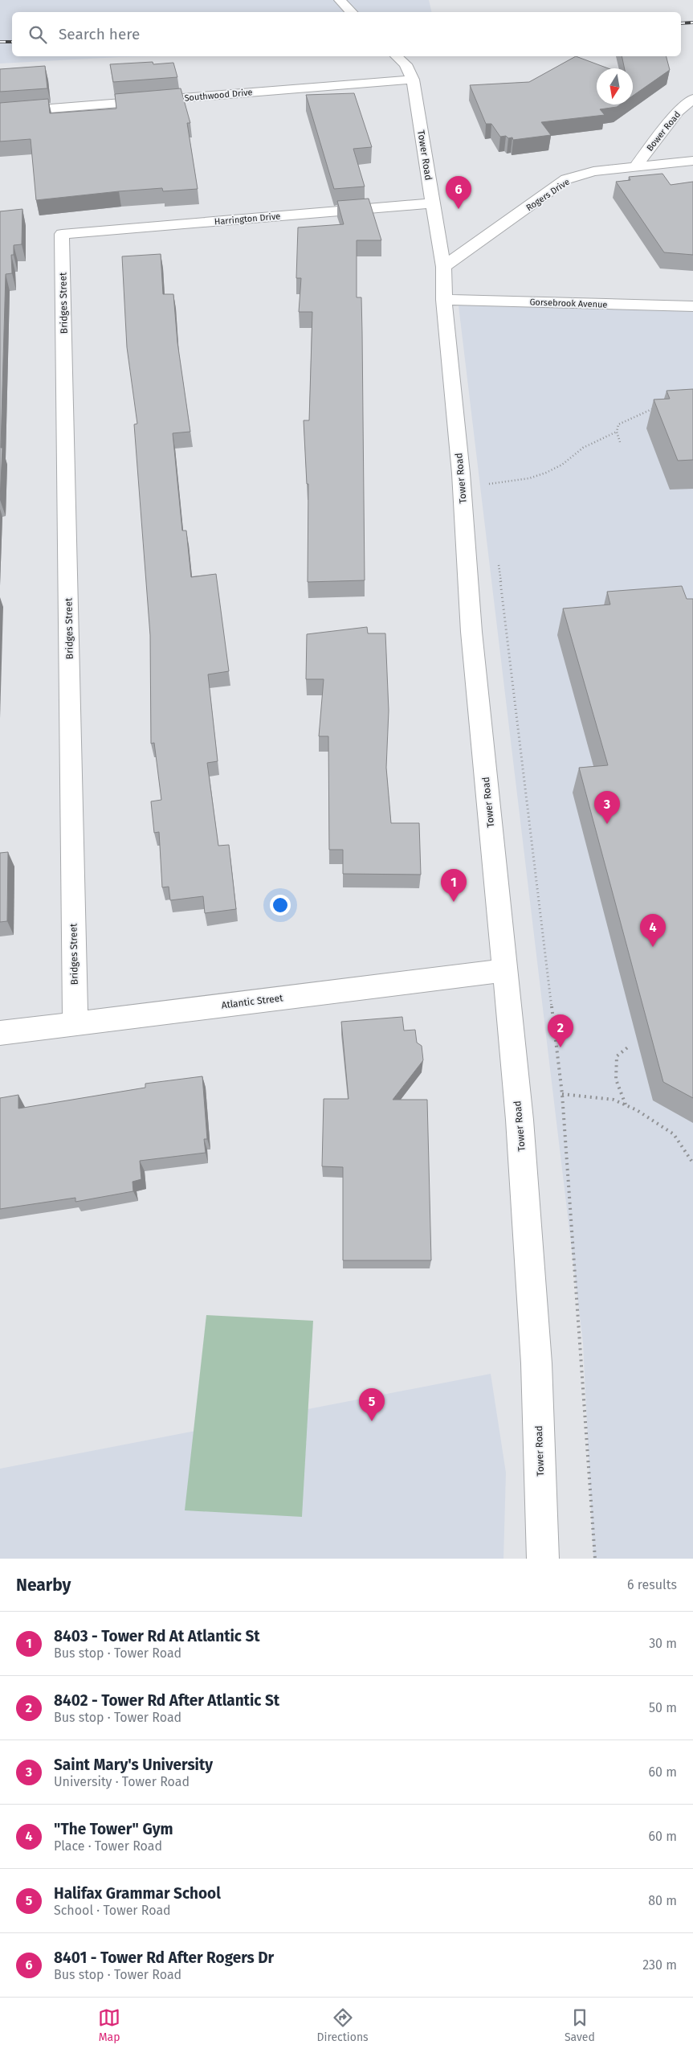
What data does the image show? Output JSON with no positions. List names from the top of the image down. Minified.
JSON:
{"streets":{"street":["Southwood Drive","Bower Road","Tower Road","Rogers Drive","Harrington Drive","Bridges Street","Gorsebrook Avenue","Atlantic Street"]},"crossings":[["Southwood Drive","Tower Road"],["Bower Road","Rogers Drive"],["Tower Road","Rogers Drive"],["Tower Road","Harrington Drive"],["Tower Road","Gorsebrook Avenue"],["Tower Road","Atlantic Street"],["Harrington Drive","Bridges Street"],["Bridges Street","Atlantic Street"]],"north":"bottom","page":{"search":"Search here","pins":["6","3","1","4","2","5"],"heading":["Nearby","6 results"],"list":[{"mark":"1","name":"8403 - Tower Rd At Atlantic St","note":"Bus stop · Tower Road","value":"30 m"},{"mark":"2","name":"8402 - Tower Rd After Atlantic St","note":"Bus stop · Tower Road","value":"50 m"},{"mark":"3","name":"Saint Mary's University","note":"University · Tower Road","value":"60 m"},{"mark":"4","name":"\"The Tower\" Gym","note":"Place · Tower Road","value":"60 m"},{"mark":"5","name":"Halifax Grammar School","note":"School · Tower Road","value":"80 m"},{"mark":"6","name":"8401 - Tower Rd After Rogers Dr","note":"Bus stop · Tower Road","value":"230 m"}],"nav":["Map","Directions","Saved"]}}
